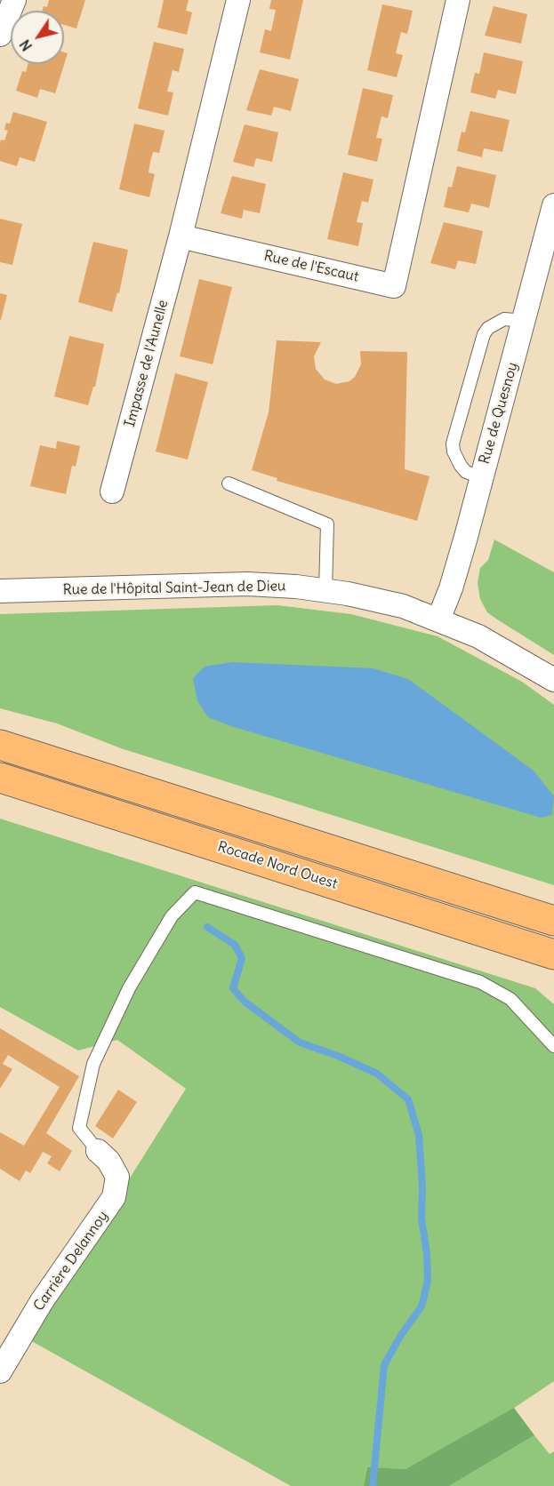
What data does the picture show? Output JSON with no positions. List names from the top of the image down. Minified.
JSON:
{"streets":{"highway":["Rocade Nord Ouest"],"street":["Rue de l'Escaut","Impasse de l'Aunelle","Rue de Quesnoy","Rue de l'Hôpital Saint-Jean de Dieu","Carrière Delannoy"]},"crossings":[["Rue de l'Escaut","Impasse de l'Aunelle"],["Rue de Quesnoy","Rue de l'Hôpital Saint-Jean de Dieu"]],"north":"bottom left"}
